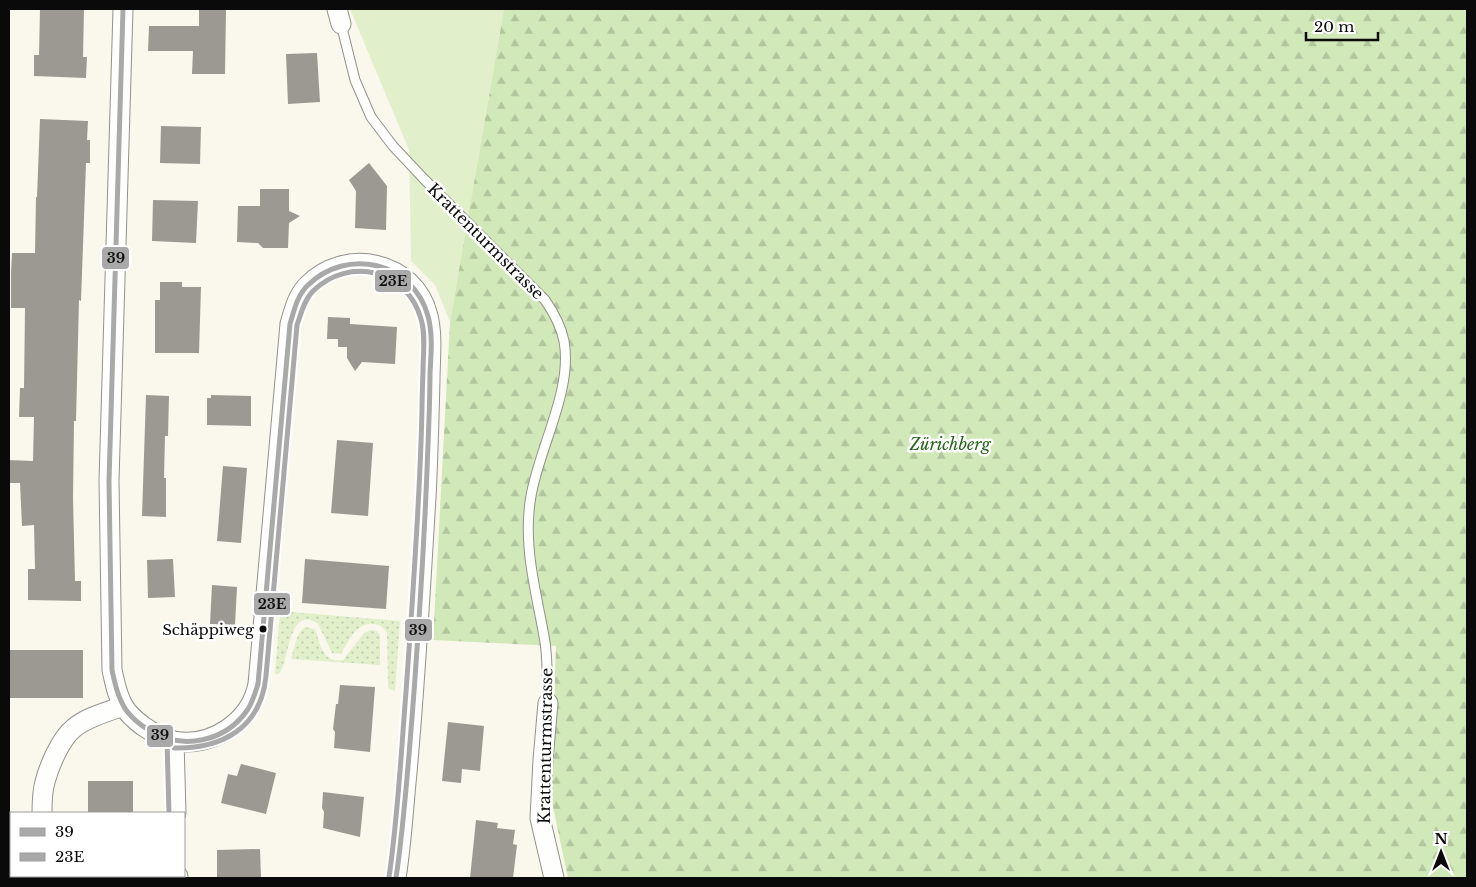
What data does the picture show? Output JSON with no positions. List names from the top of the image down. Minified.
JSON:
{"streets":{"street":["Krattenturmstrasse"]},"parks":["Zürichberg"],"places":["Schäppiweg"],"lines":["transit line 39","transit line 23E"],"legend":["39","23E"],"scale_bar":"20 m","north":"top"}
